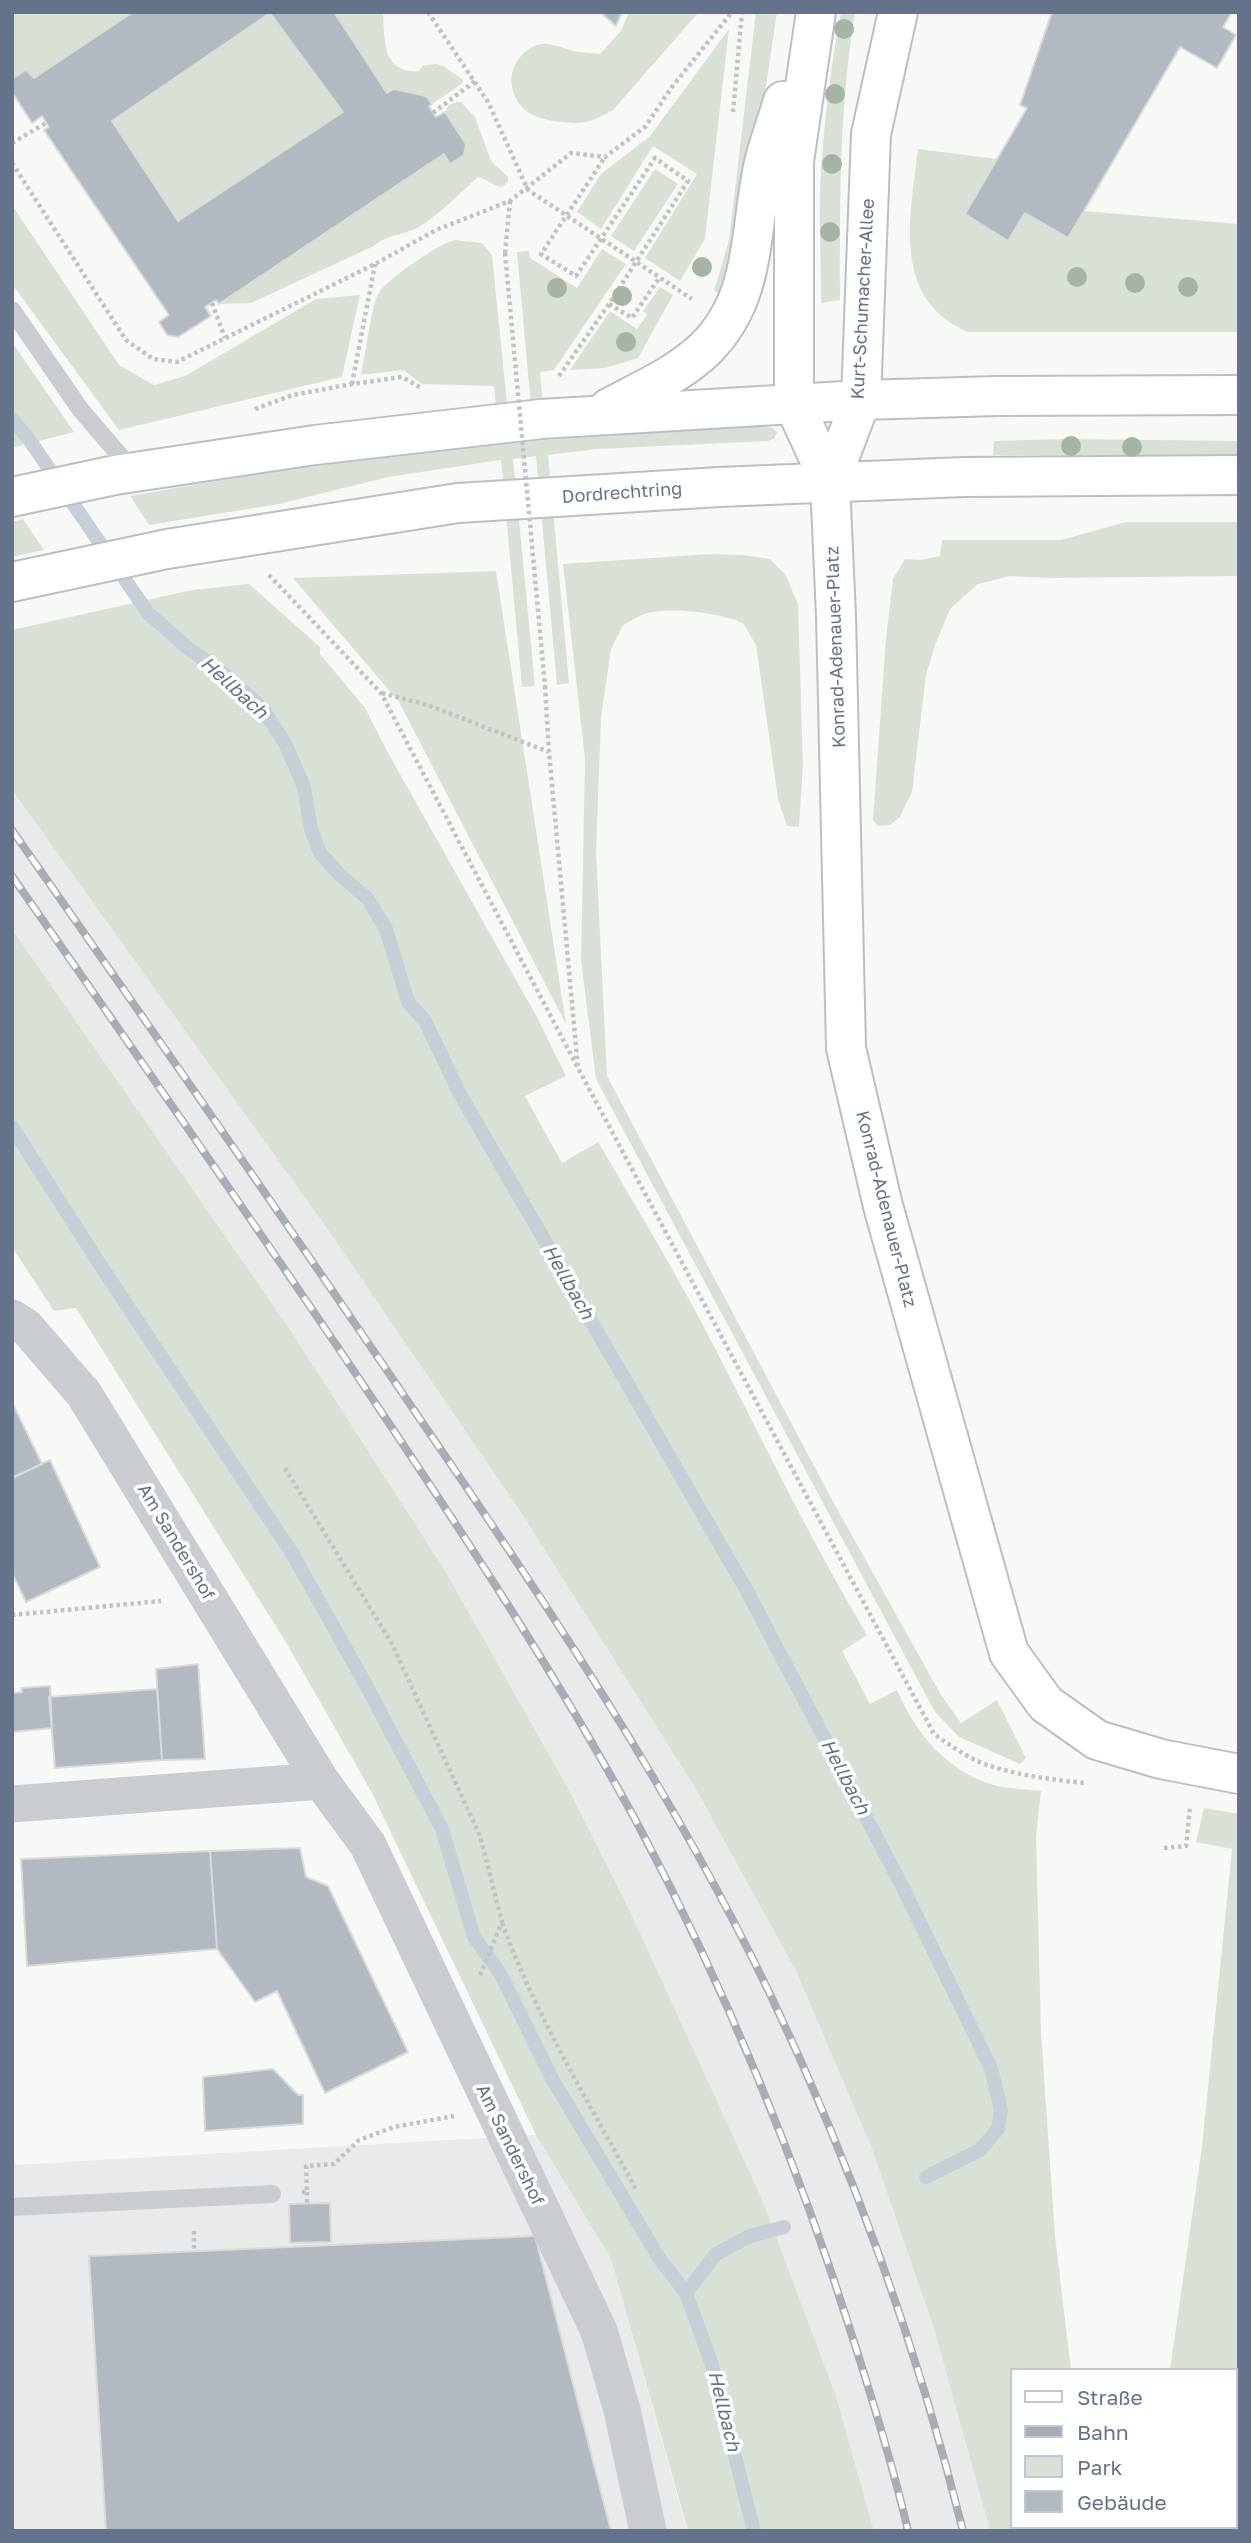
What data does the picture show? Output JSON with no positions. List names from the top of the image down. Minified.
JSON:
{"streets":{"main road":["Kurt-Schumacher-Allee","Dordrechtring","Konrad-Adenauer-Platz"],"street":["Am Sandershof"]},"crossings":[["Kurt-Schumacher-Allee","Dordrechtring"],["Kurt-Schumacher-Allee","Konrad-Adenauer-Platz"],["Dordrechtring","Konrad-Adenauer-Platz"]],"water":["Hellbach"],"legend":["Straße","Bahn","Park","Gebäude"]}
